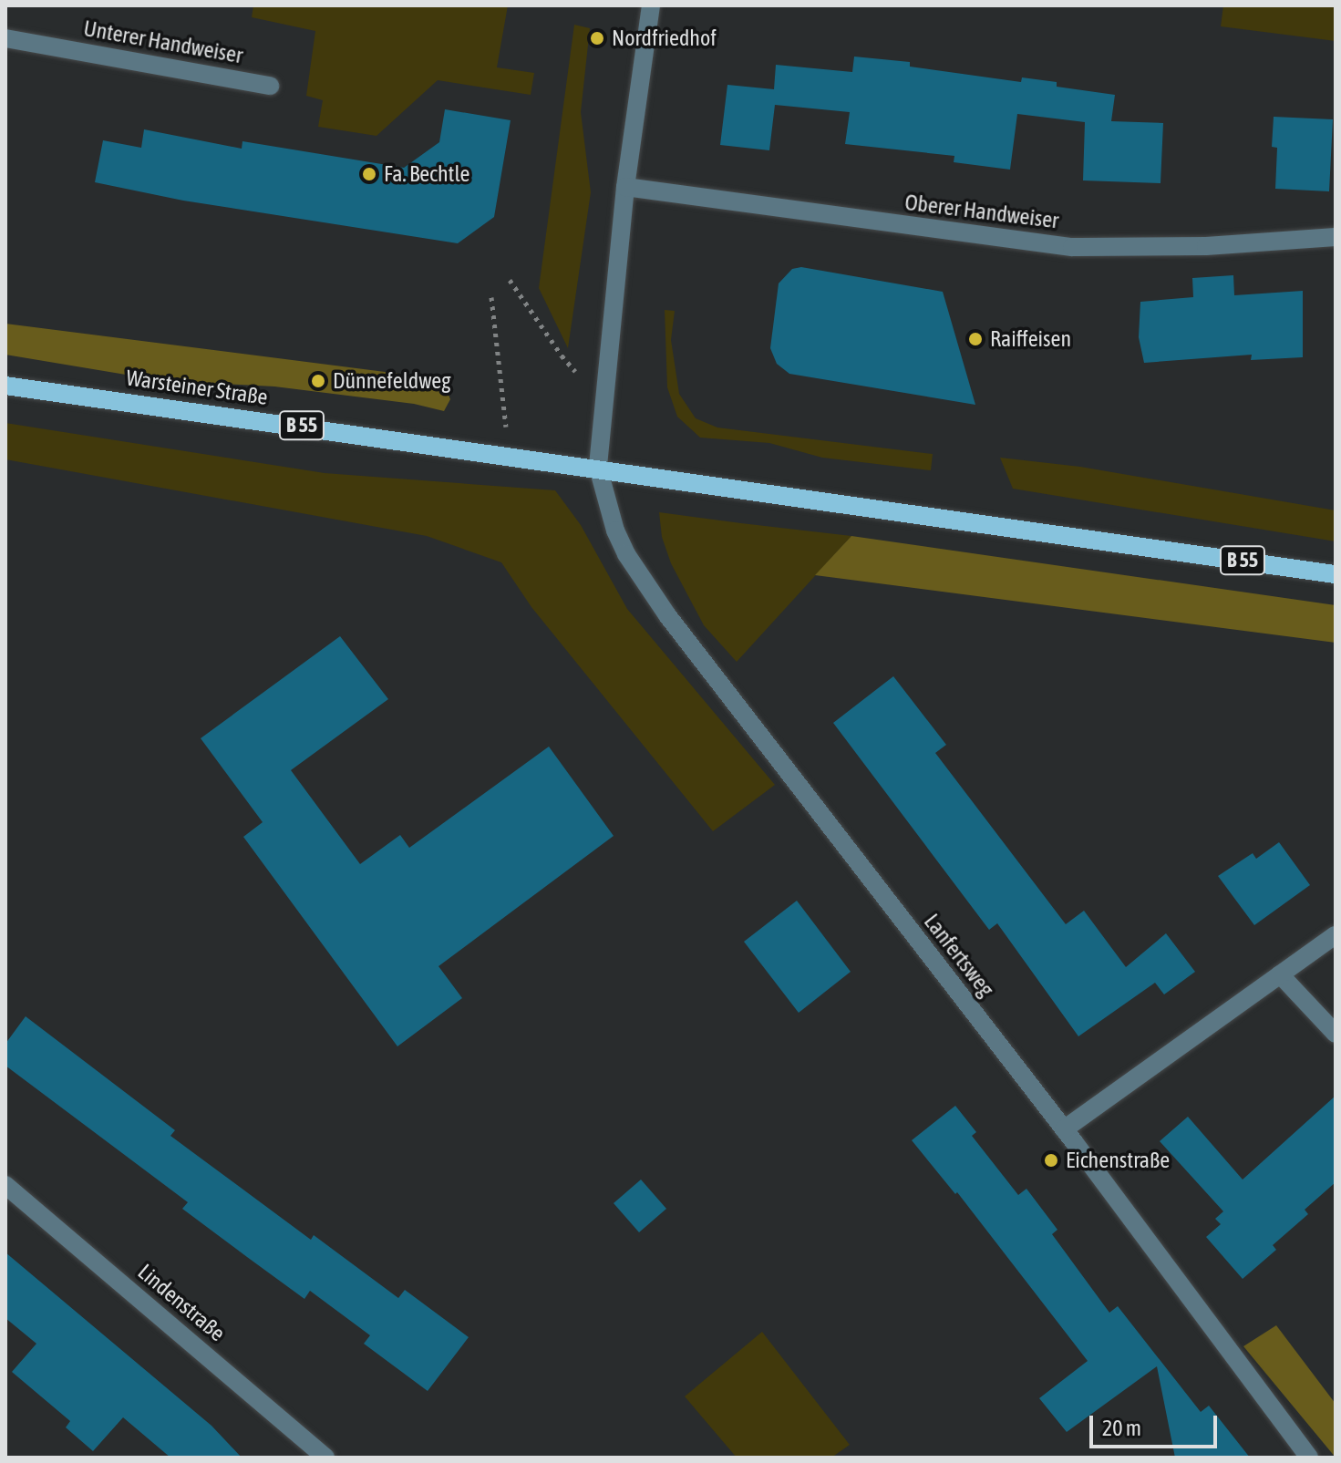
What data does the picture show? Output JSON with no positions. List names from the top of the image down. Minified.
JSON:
{"streets":{"main road":["Warsteiner Straße","B 55"],"street":["Unterer Handweiser","Oberer Handweiser","Lanfertsweg","Lindenstraße"]},"crossings":[["Warsteiner Straße","B 55"],["Warsteiner Straße","Lanfertsweg"],["B 55","Lanfertsweg"]],"places":["Nordfriedhof","Fa. Bechtle","Raiffeisen","Dünnefeldweg","Eichenstraße"],"scale_bar":"20 m"}
